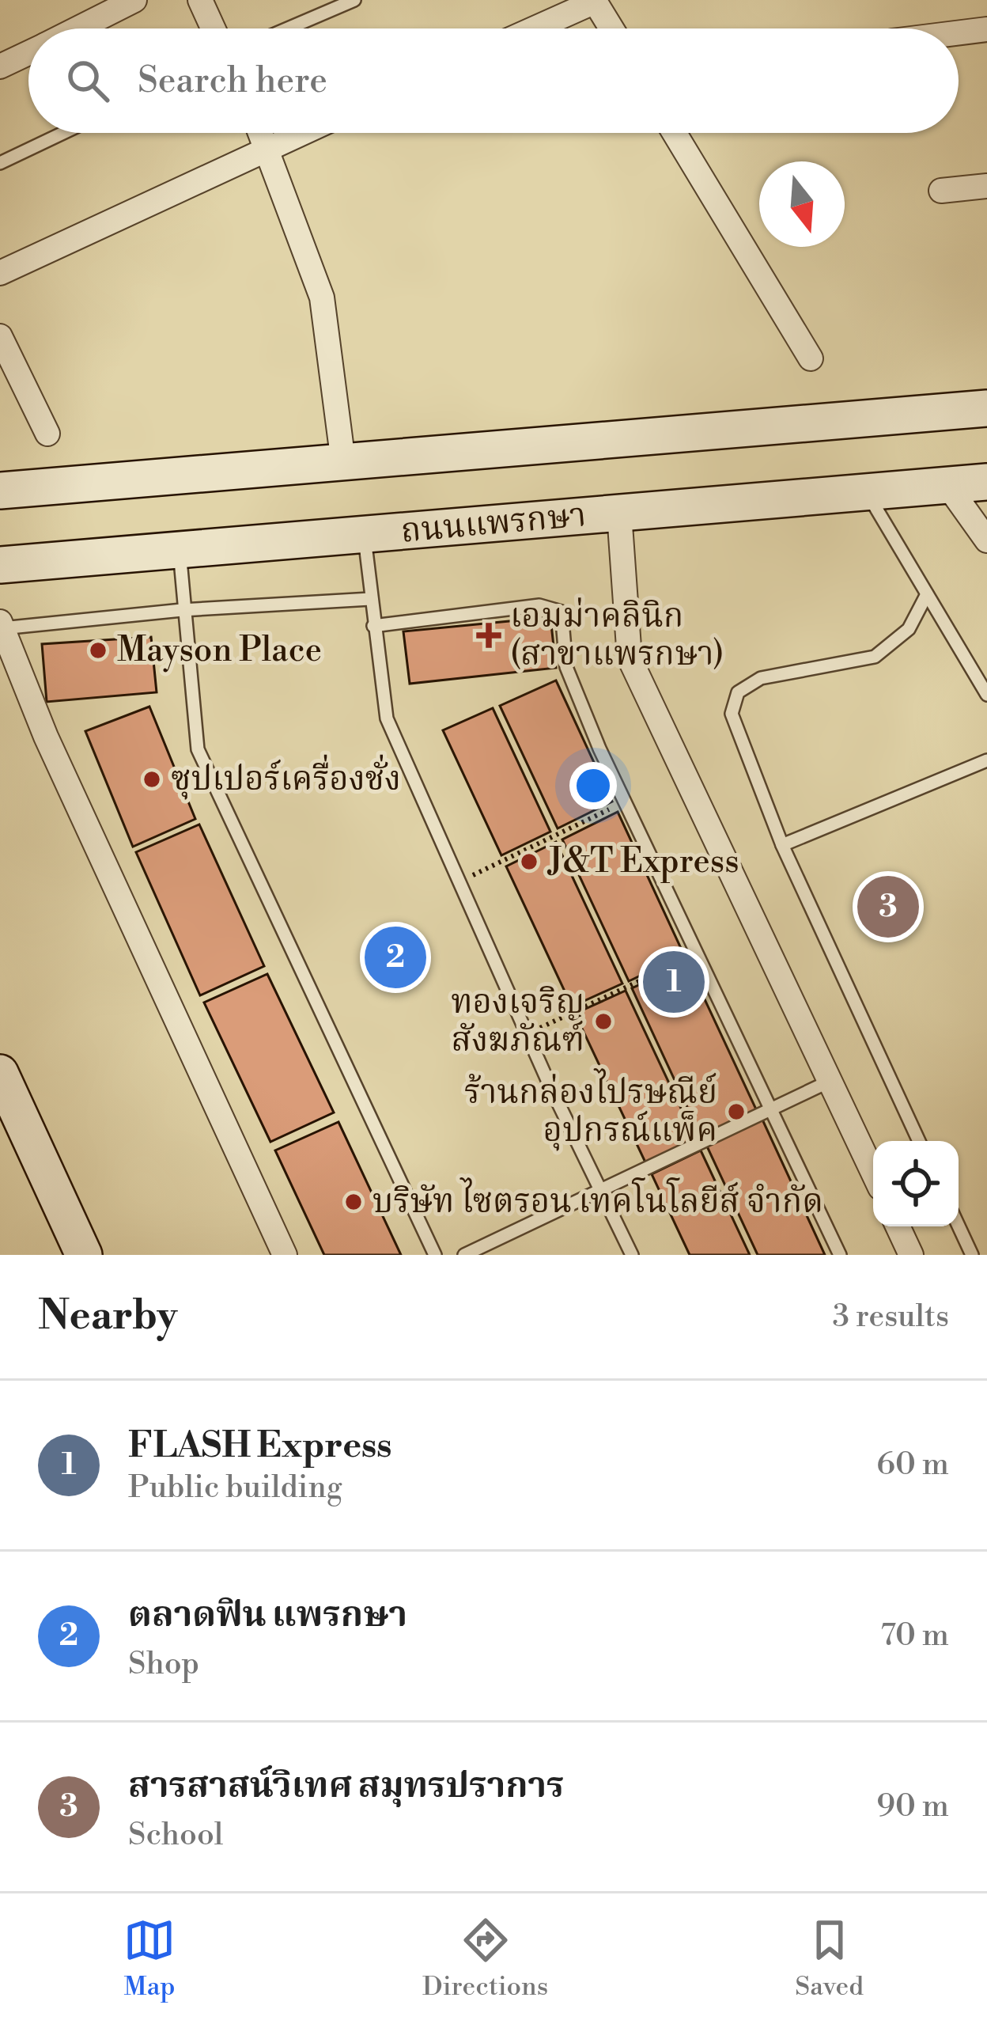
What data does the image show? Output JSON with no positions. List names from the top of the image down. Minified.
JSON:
{"streets":{"main road":["ถนนแพรกษา"]},"places":{"health":["เอมม่าคลินิก (สาขาแพรกษา)"],"other":["Mayson Place","ซุปเปอร์เครื่องชั่ง","J&T Express","ทองเจริญ สังฆภัณฑ์","ร้านกล่องไปรษณีย์ อุปกรณ์แพ็ค","บริษัท ไซตรอน เทคโนโลยีส์ จำกัด"]},"north":"bottom","page":{"search":"Search here","pins":["3","2","1"],"heading":["Nearby","3 results"],"list":[{"mark":"1","name":"FLASH Express","note":"Public building","value":"60 m"},{"mark":"2","name":"ตลาดฟิน แพรกษา","note":"Shop","value":"70 m"},{"mark":"3","name":"สารสาสน์วิเทศ สมุทรปราการ","note":"School","value":"90 m"}],"nav":["Map","Directions","Saved"]}}
